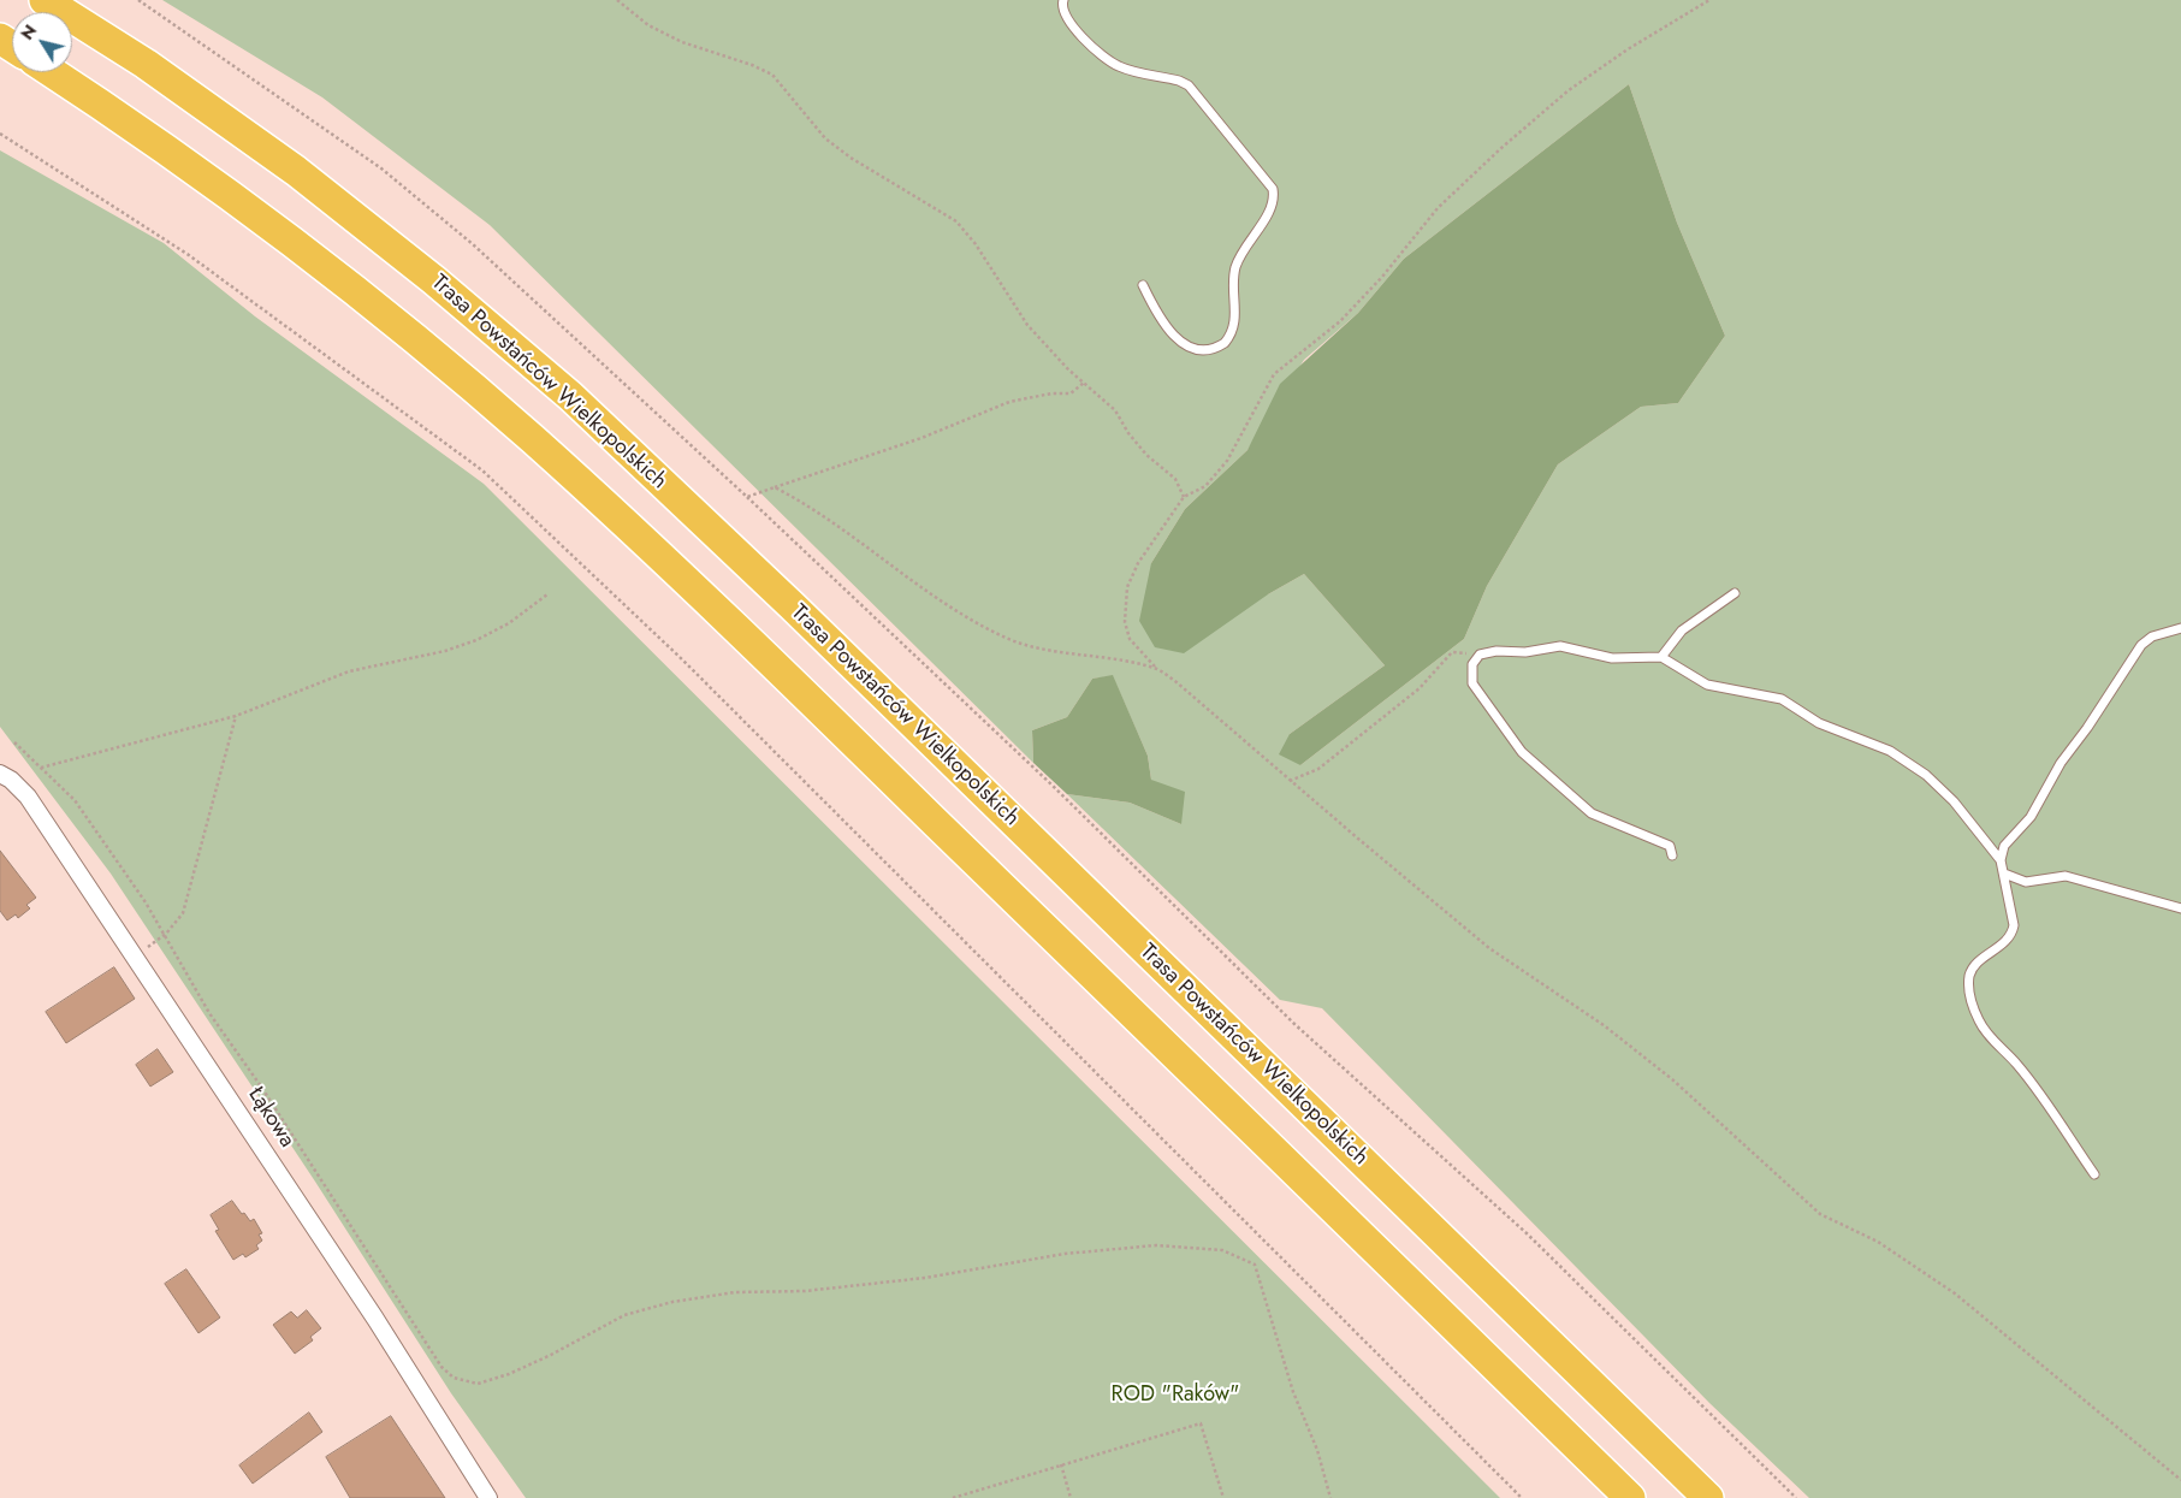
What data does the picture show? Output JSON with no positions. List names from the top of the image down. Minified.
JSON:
{"streets":{"highway":["Trasa Powstańców Wielkopolskich"],"street":["Łąkowa"]},"parks":["ROD \"Raków\""],"north":"top left"}
